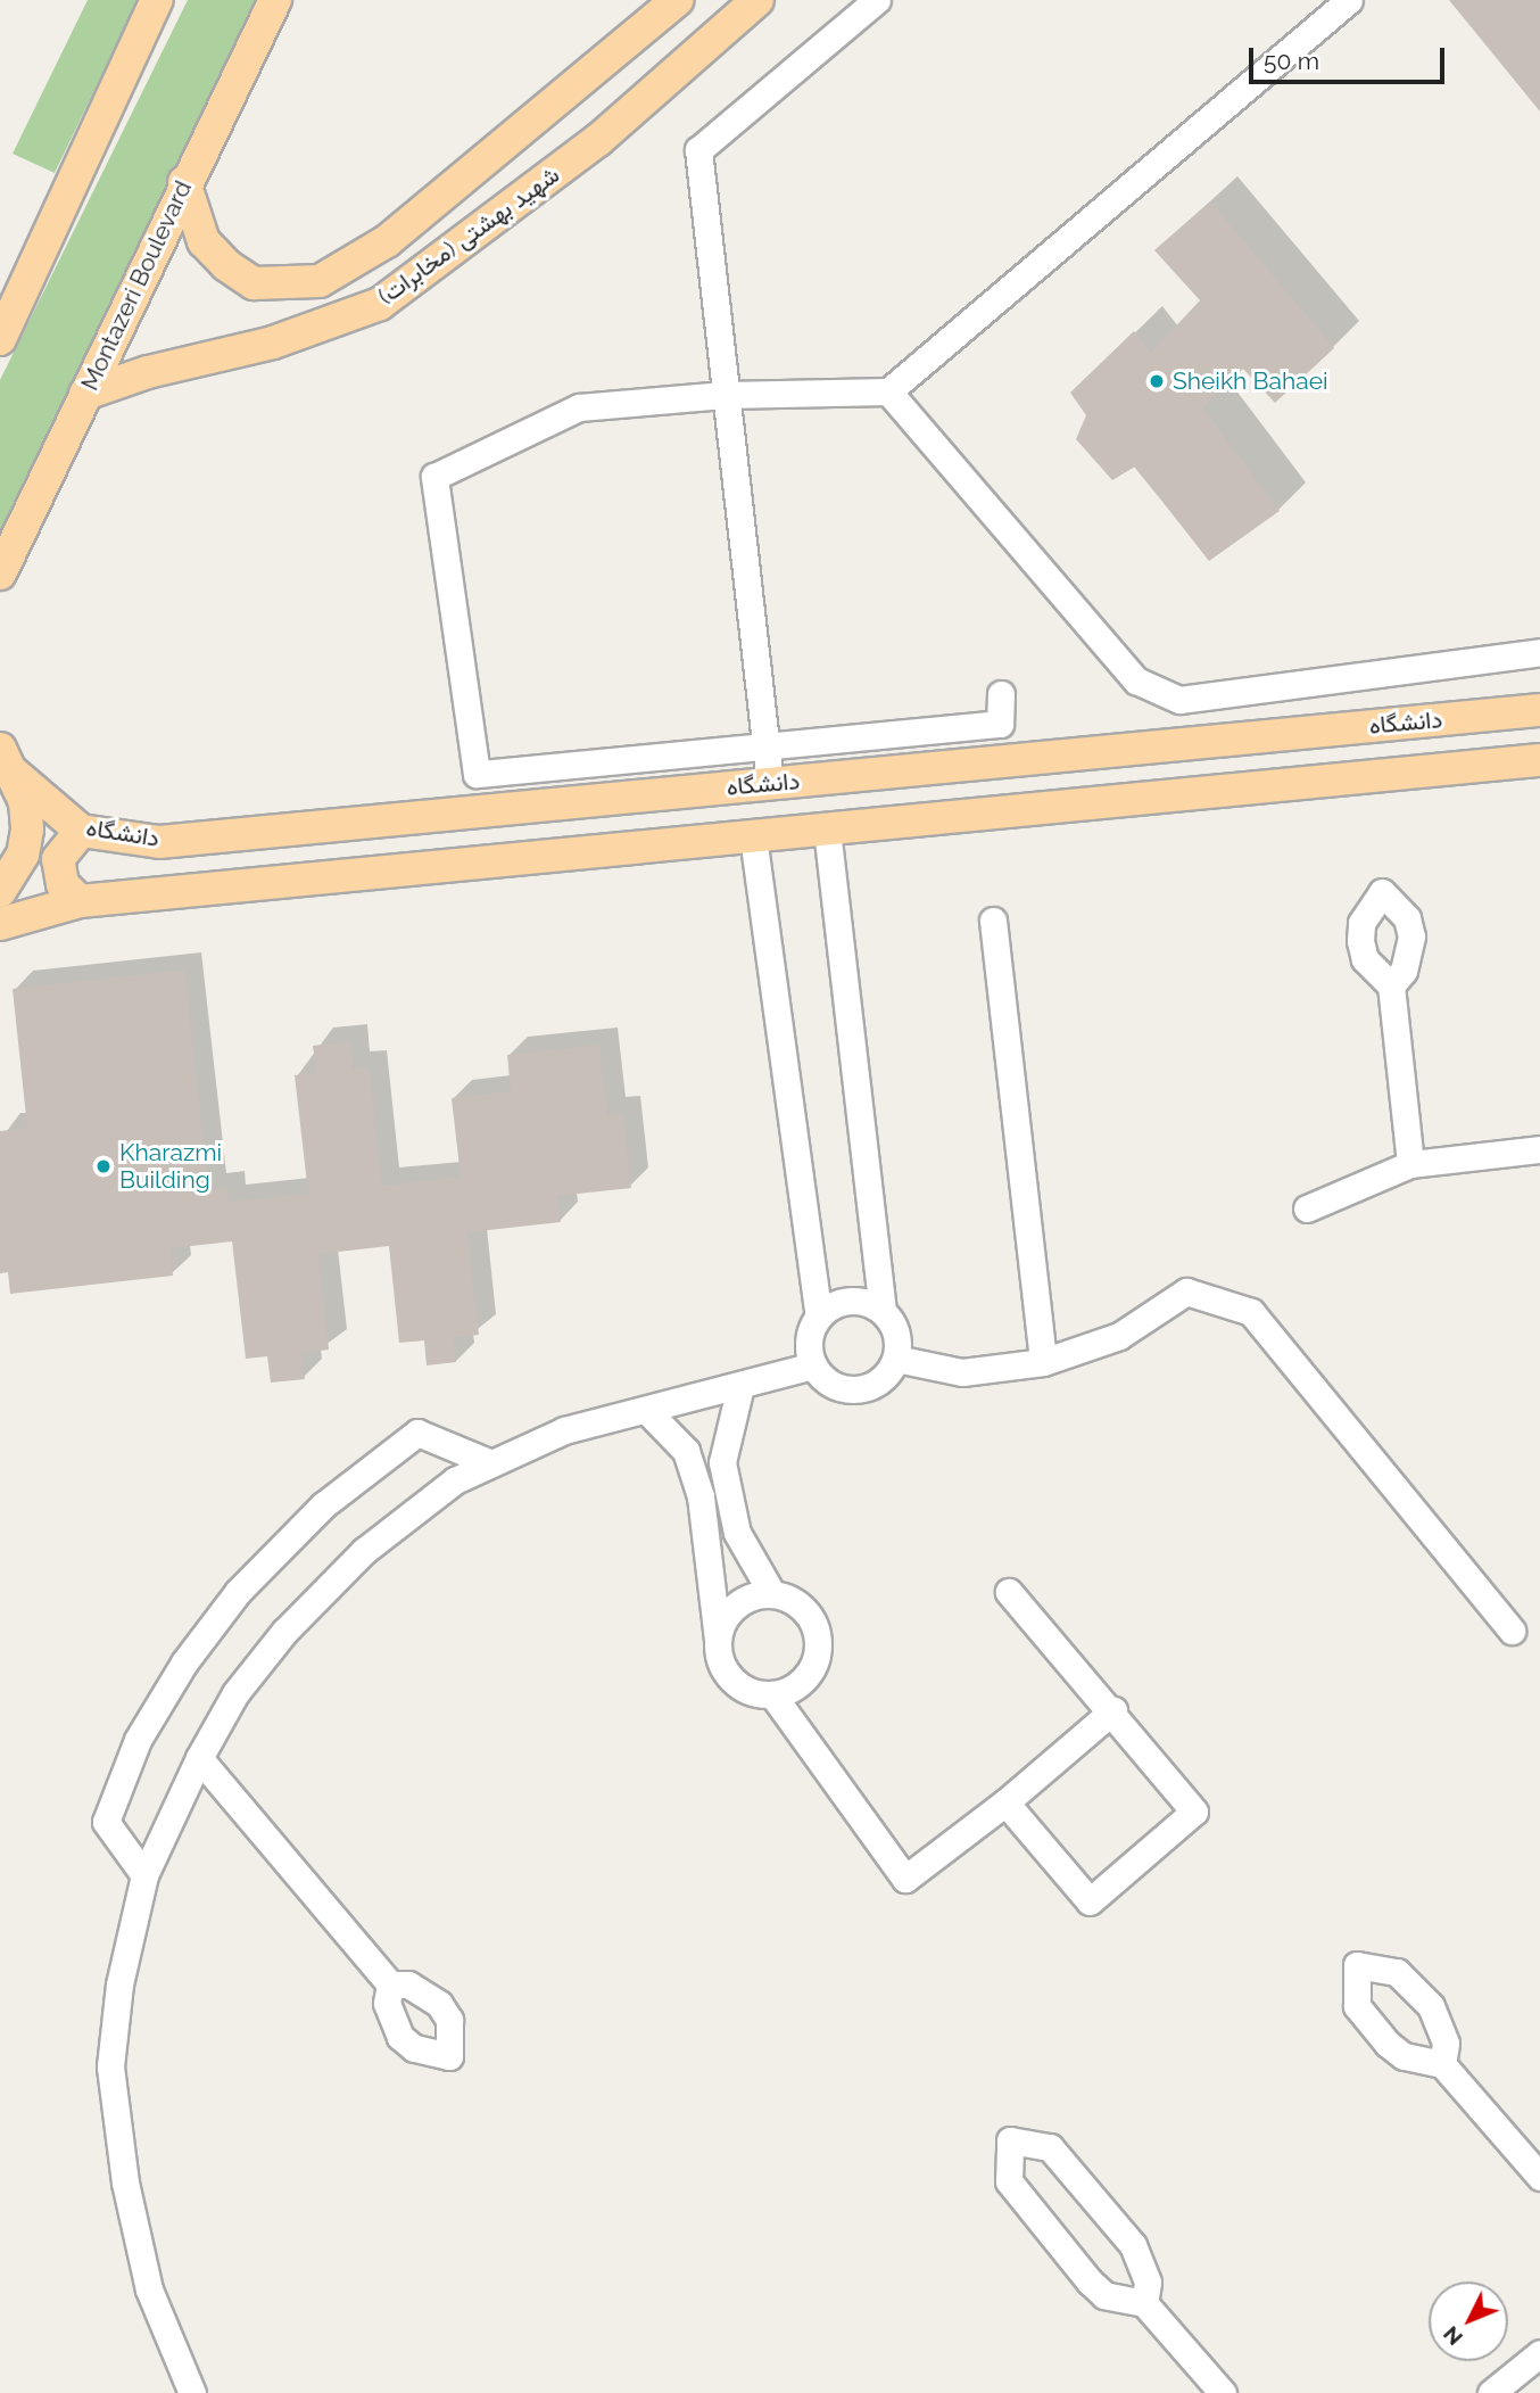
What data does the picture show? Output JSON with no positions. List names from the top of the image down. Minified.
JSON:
{"streets":{"main road":["شهید بهشتی (مخابرات)","Montazeri Boulevard","دانشگاه"]},"crossings":[["شهید بهشتی (مخابرات)","Montazeri Boulevard"]],"places":["Sheikh Bahaei","Kharazmi Building"],"scale_bar":"50 m","north":"bottom left"}
